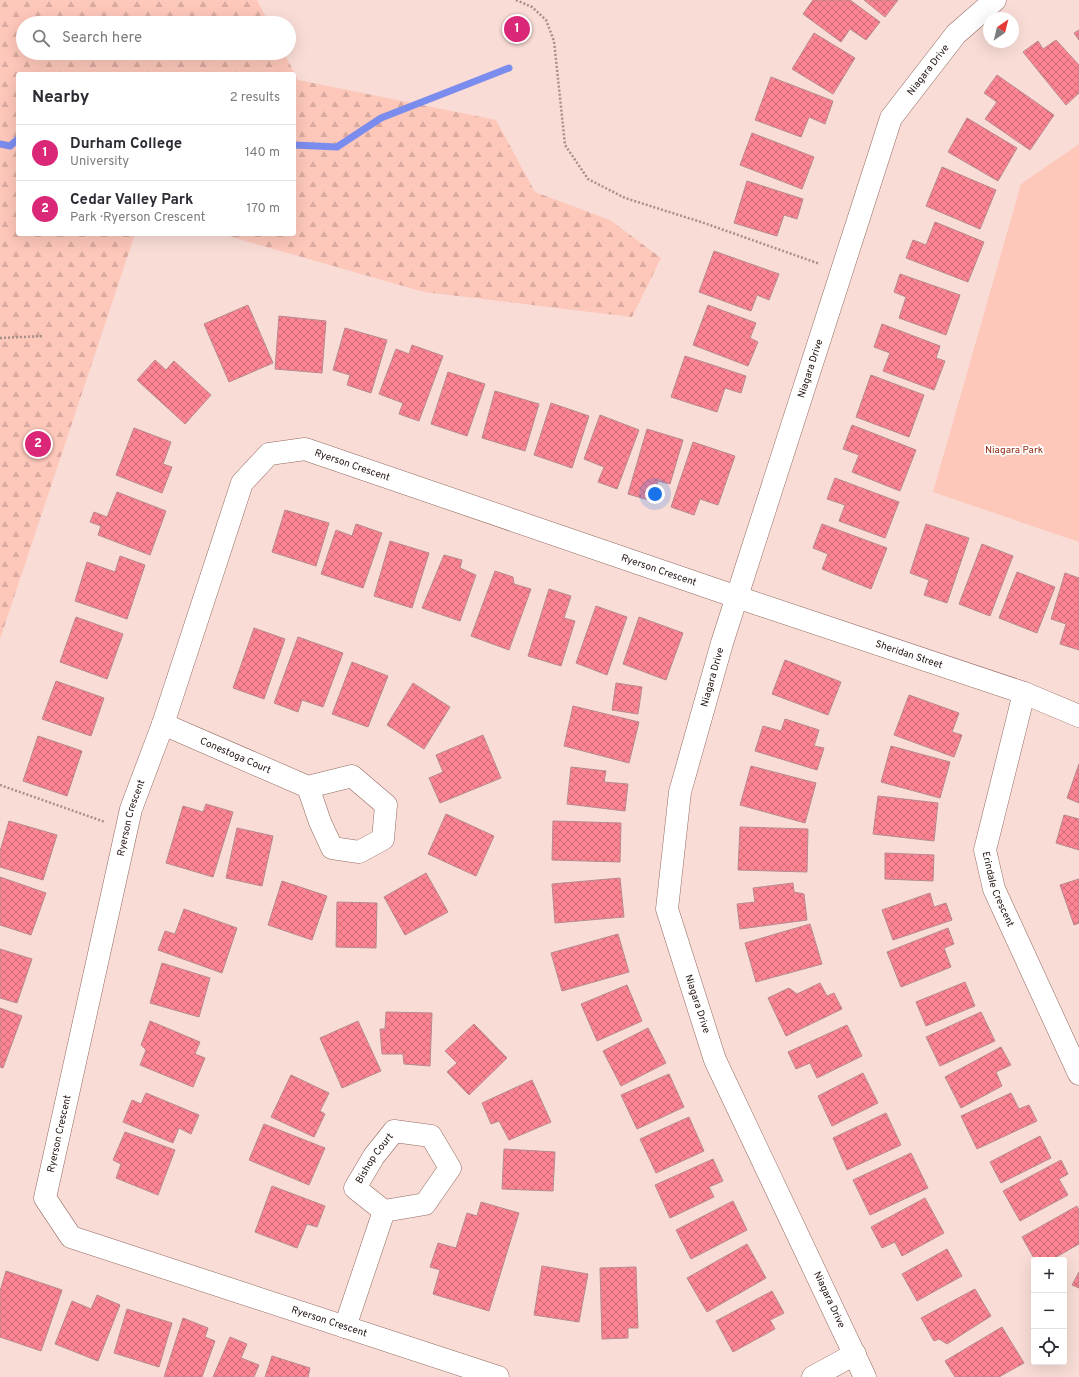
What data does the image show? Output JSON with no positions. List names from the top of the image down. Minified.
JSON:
{"streets":{"street":["Niagara Drive","Ryerson Crescent","Sheridan Street","Conestoga Court","Erindale Crescent"]},"crossings":[["Niagara Drive","Ryerson Crescent"],["Niagara Drive","Sheridan Street"],["Ryerson Crescent","Sheridan Street"],["Ryerson Crescent","Conestoga Court"],["Sheridan Street","Erindale Crescent"]],"parks":["Niagara Park"],"north":"top right","page":{"pins":["1","2"],"search":"Search here","heading":["Nearby","2 results"],"list":[{"mark":"1","name":"Durham College","note":"University","value":"140 m"},{"mark":"2","name":"Cedar Valley Park","note":"Park · Ryerson Crescent","value":"170 m"}],"map_buttons":["+","−"]}}
